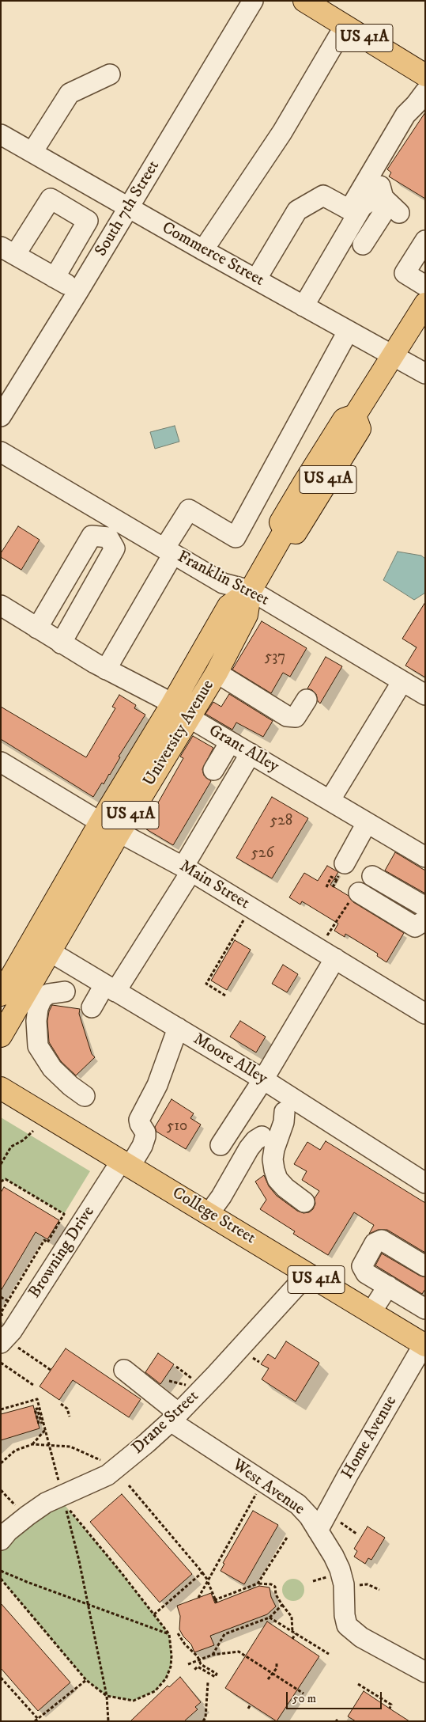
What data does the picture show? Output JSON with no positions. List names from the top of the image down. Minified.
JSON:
{"streets":{"main road":["US 41A","University Avenue","College Street"],"street":["South 7th Street","Commerce Street","Franklin Street","Grant Alley","Main Street","Moore Alley","Browning Drive","Drane Street","Home Avenue","West Avenue"]},"crossings":[["South 7th Street","Commerce Street"],["Commerce Street","University Avenue"],["Franklin Street","University Avenue"],["University Avenue","Grant Alley"],["University Avenue","Main Street"],["University Avenue","Moore Alley"],["Moore Alley","Browning Drive"],["College Street","Browning Drive"],["College Street","Drane Street"],["College Street","Home Avenue"],["Drane Street","West Avenue"],["Home Avenue","West Avenue"]],"house_numbers":["537","528","526","510"],"scale_bar":"50 m"}
